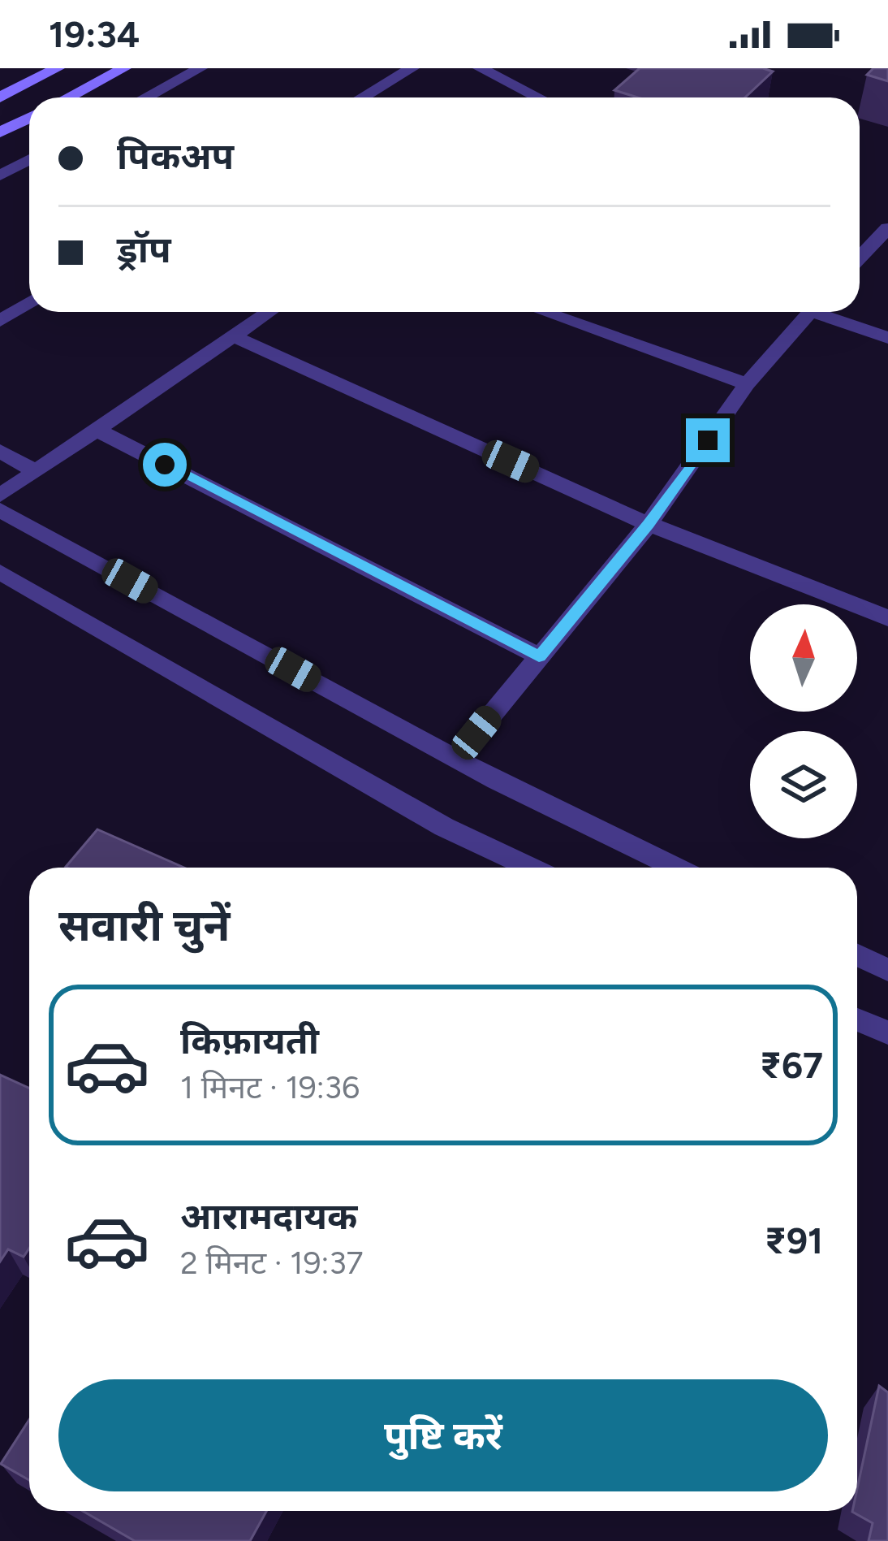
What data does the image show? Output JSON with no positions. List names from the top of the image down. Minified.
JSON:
{"north":"top","page":{"status":"19:34","banner":["पिकअप","ड्रॉप"],"heading":"सवारी चुनें","list":[{"name":"किफ़ायती","note":"1 मिनट · 19:36","value":"₹67"},{"name":"आरामदायक","note":"2 मिनट · 19:37","value":"₹91"}],"buttons":"पुष्टि करें"}}
